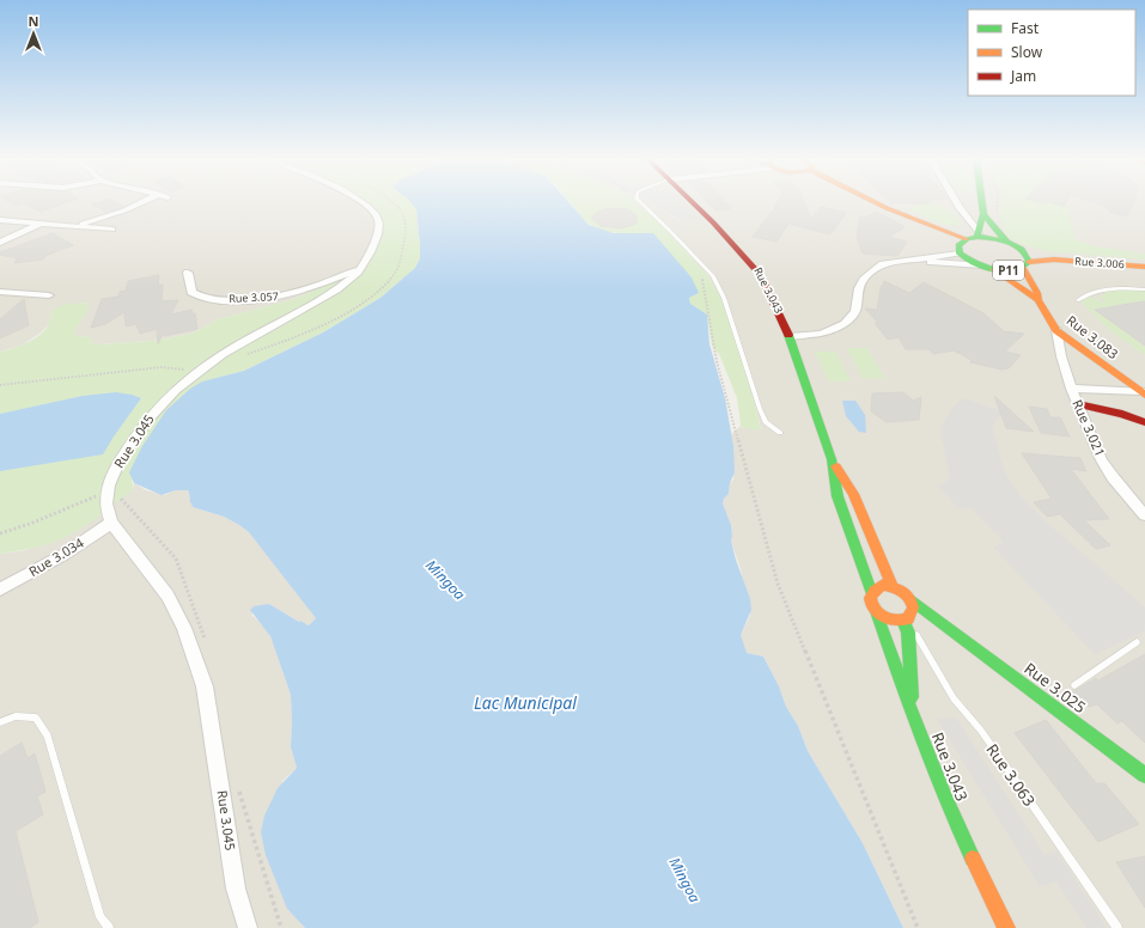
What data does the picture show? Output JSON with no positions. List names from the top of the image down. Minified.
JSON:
{"streets":{"main road":["Rue 3.006","P11","Rue 3.043","Rue 3.083","Rue 3.025"],"street":["Rue 3.057","Rue 3.021","Rue 3.045","Rue 3.034"],"lane":["Rue 3.063"]},"crossings":[["Rue 3.006","P11"],["P11","Rue 3.083"],["Rue 3.043","Rue 3.025"],["Rue 3.043","Rue 3.063"],["Rue 3.057","Rue 3.045"],["Rue 3.083","Rue 3.021"],["Rue 3.045","Rue 3.034"],["Rue 3.025","Rue 3.063"]],"water":["Mingoa","Lac Municipal"],"legend":["Fast","Slow","Jam"],"north":"top"}
